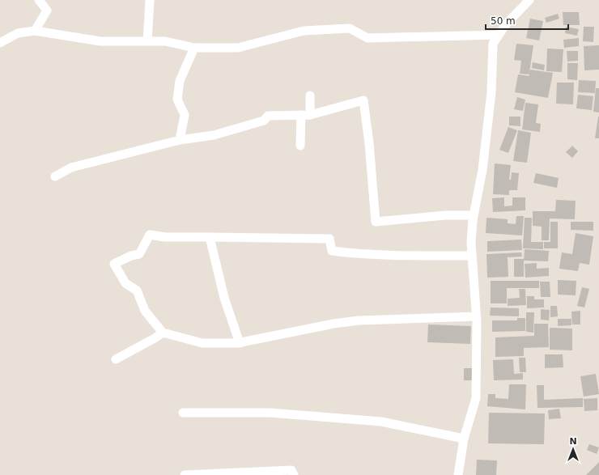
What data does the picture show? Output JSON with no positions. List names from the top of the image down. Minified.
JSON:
{"scale_bar":"50 m","north":"top"}
